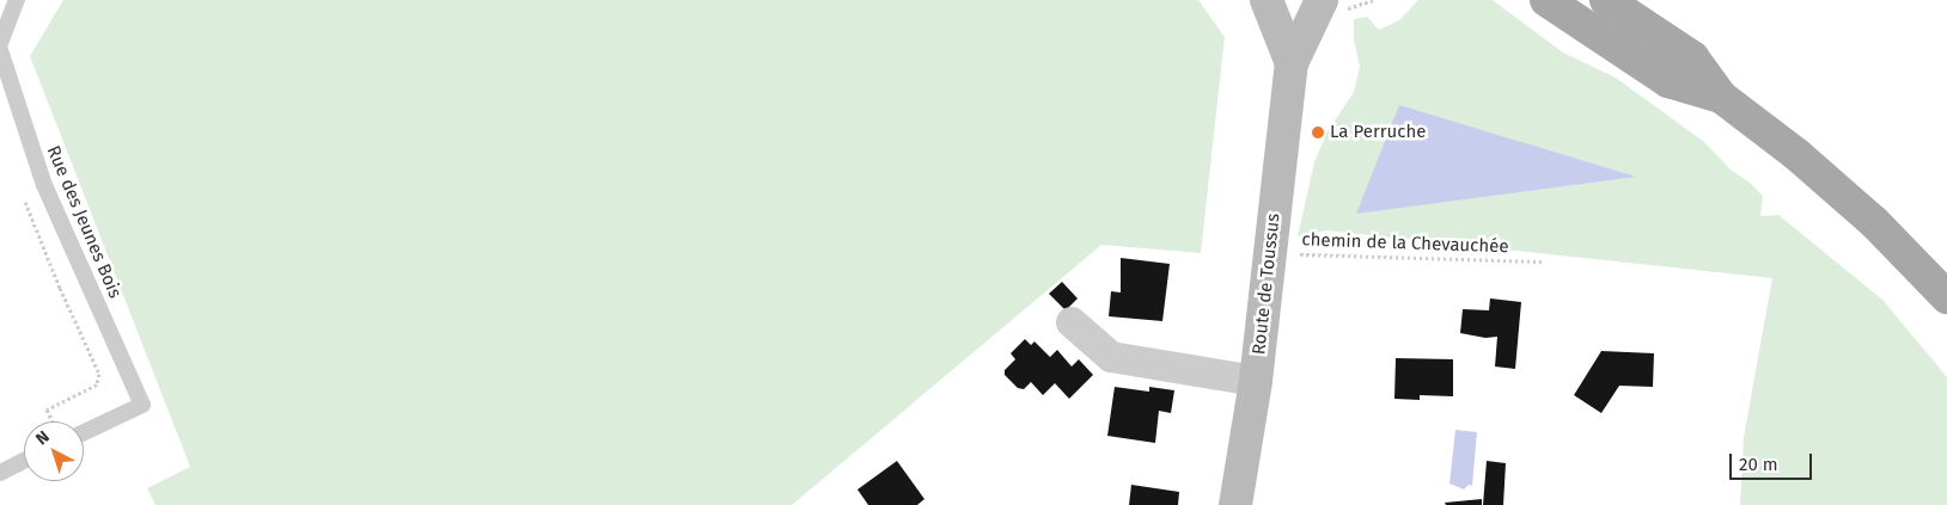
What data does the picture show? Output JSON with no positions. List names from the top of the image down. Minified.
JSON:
{"streets":{"street":["Route de Toussus"],"lane":["Rue des Jeunes Bois"],"path":["chemin de la Chevauchée"]},"crossings":[["chemin de la Chevauchée","Route de Toussus"]],"places":["La Perruche"],"scale_bar":"20 m","north":"top left"}
